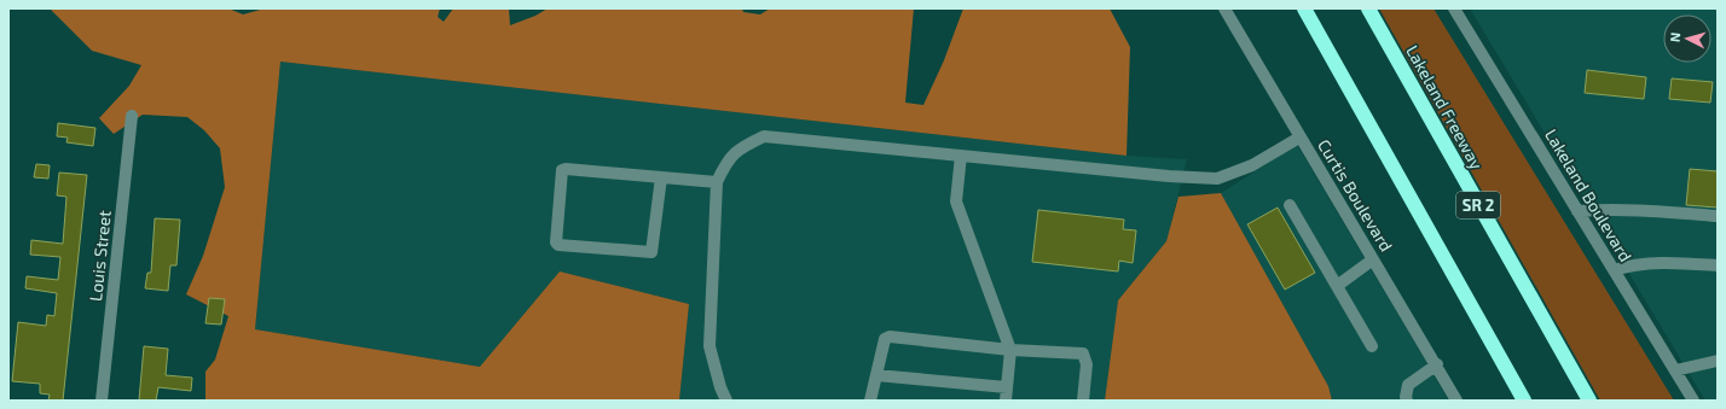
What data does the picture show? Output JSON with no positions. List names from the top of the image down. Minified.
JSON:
{"streets":{"highway":["Lakeland Freeway","SR 2"],"street":["Curtis Boulevard","Lakeland Boulevard","Louis Street"]},"north":"left"}
